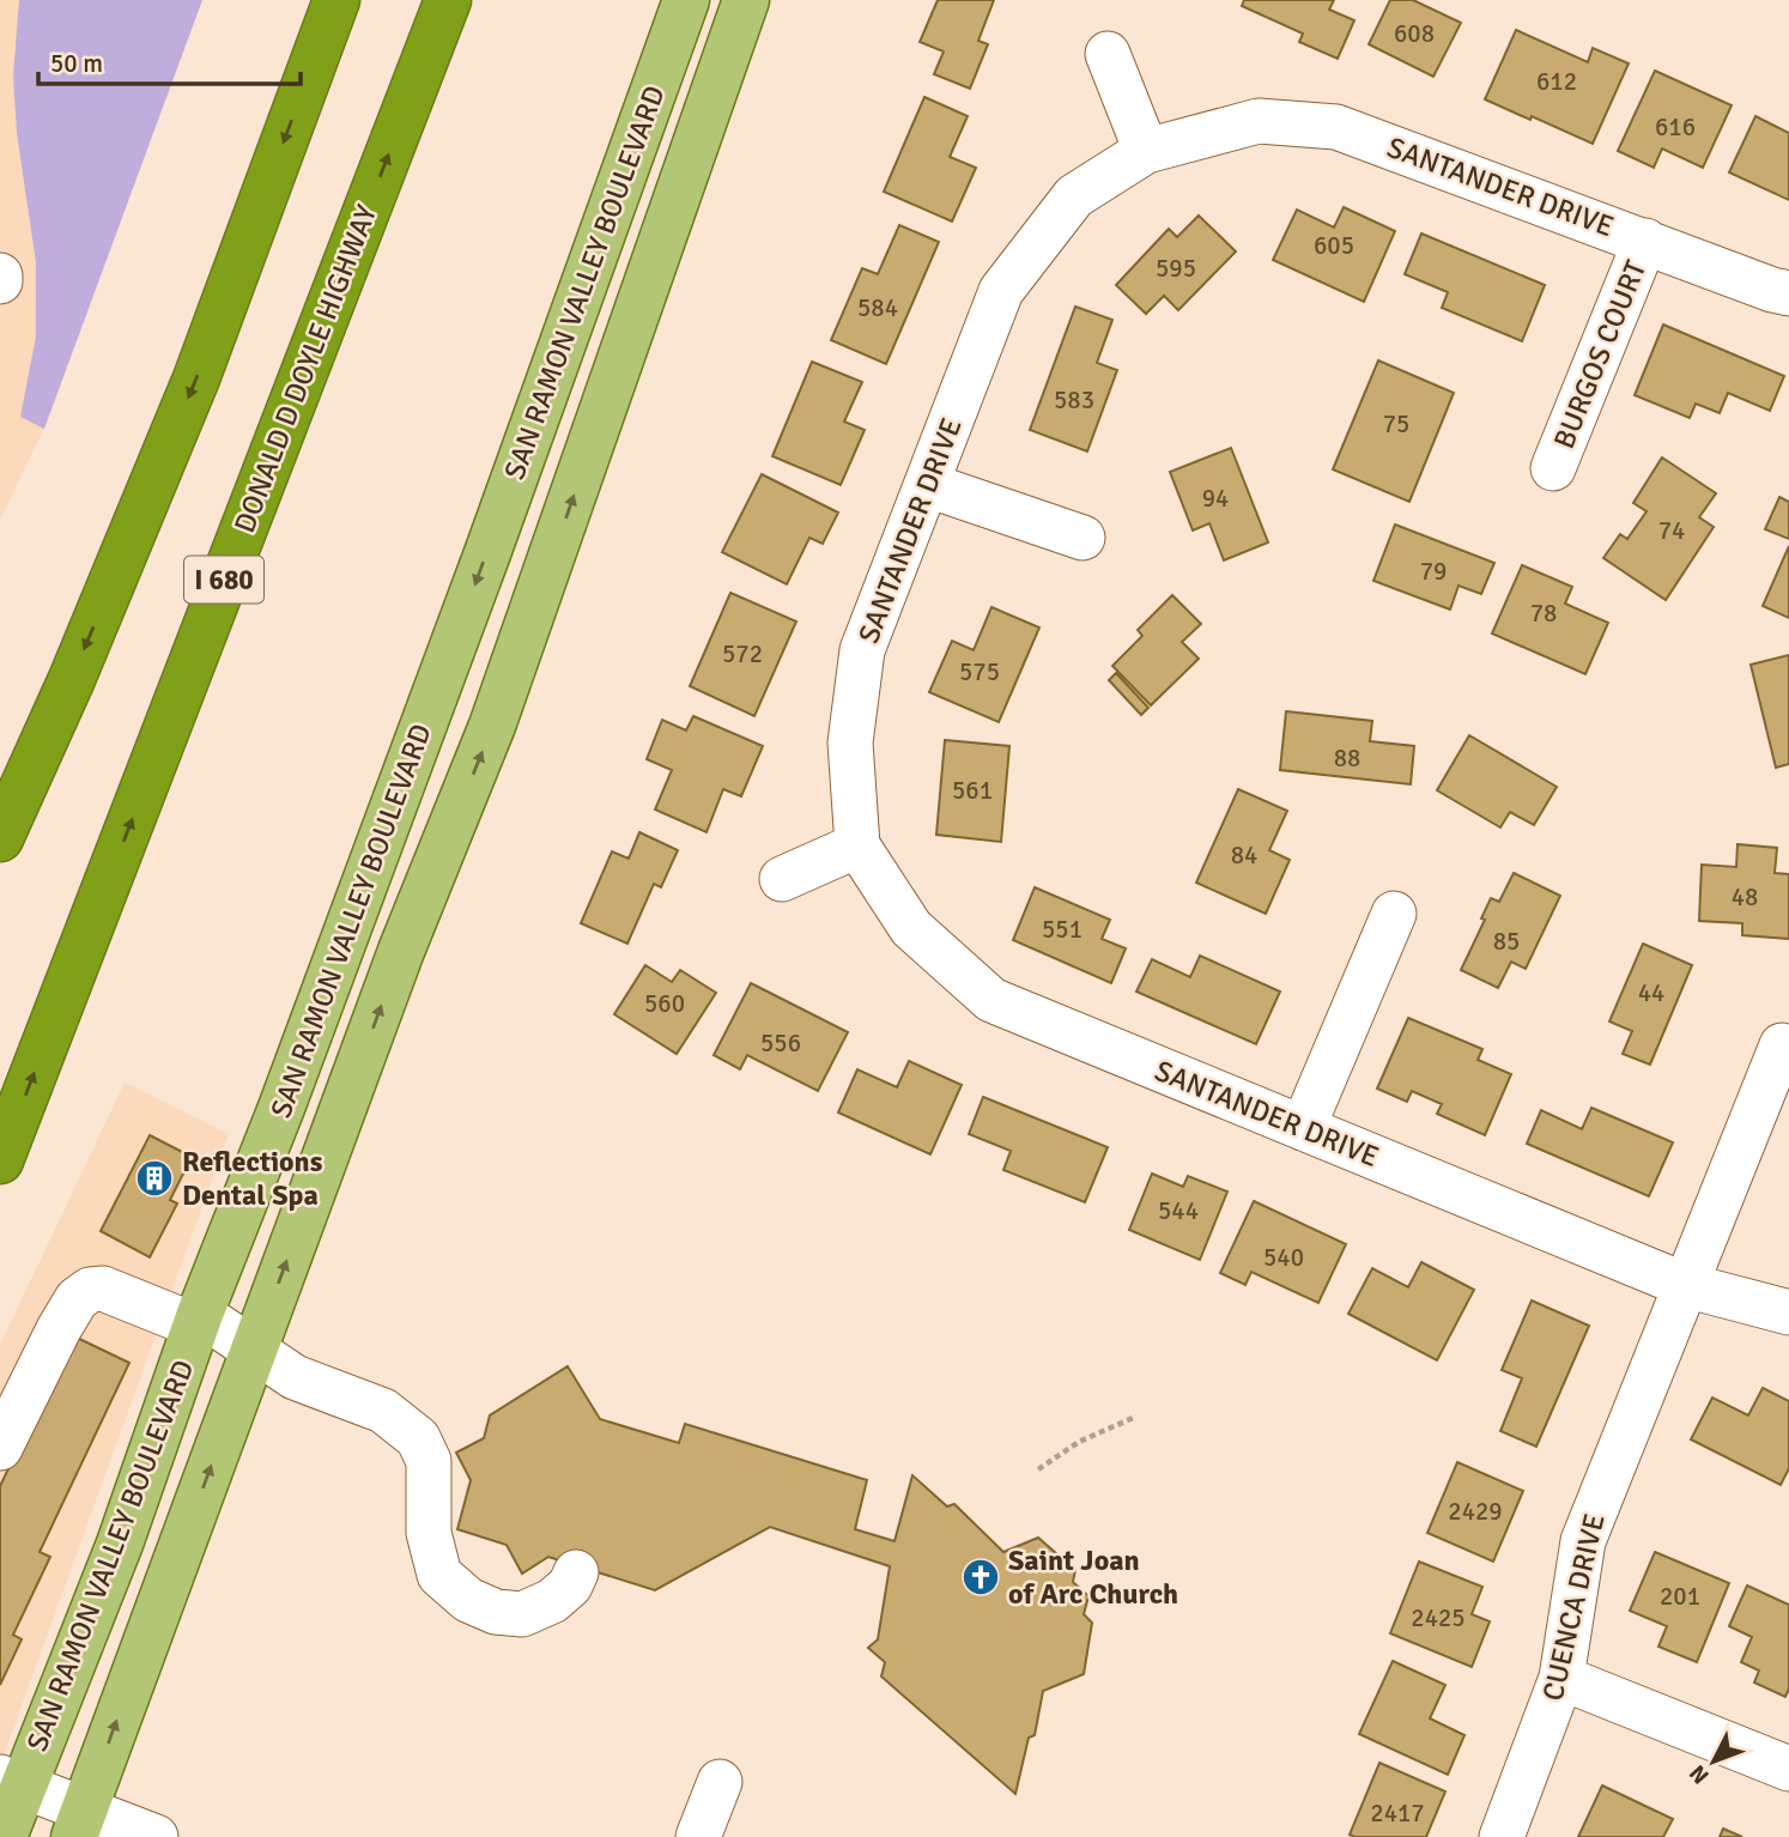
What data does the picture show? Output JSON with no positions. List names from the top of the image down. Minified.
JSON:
{"streets":{"highway":["DONALD D DOYLE HIGHWAY","I 680"],"main road":["SAN RAMON VALLEY BOULEVARD"],"street":["SANTANDER DRIVE","BURGOS COURT","CUENCA DRIVE"]},"crossings":[["SANTANDER DRIVE","BURGOS COURT"],["SANTANDER DRIVE","CUENCA DRIVE"]],"places":{"building":["Reflections Dental Spa"],"church":["Saint Joan of Arc Church"]},"house_numbers":["608","612","616","605","595","584","583","75","94","74","79","78","572","575","88","561","84","48","551","85","44","560","556","544","540","2429","201","2425","2417"],"scale_bar":"50 m","north":"bottom left"}
